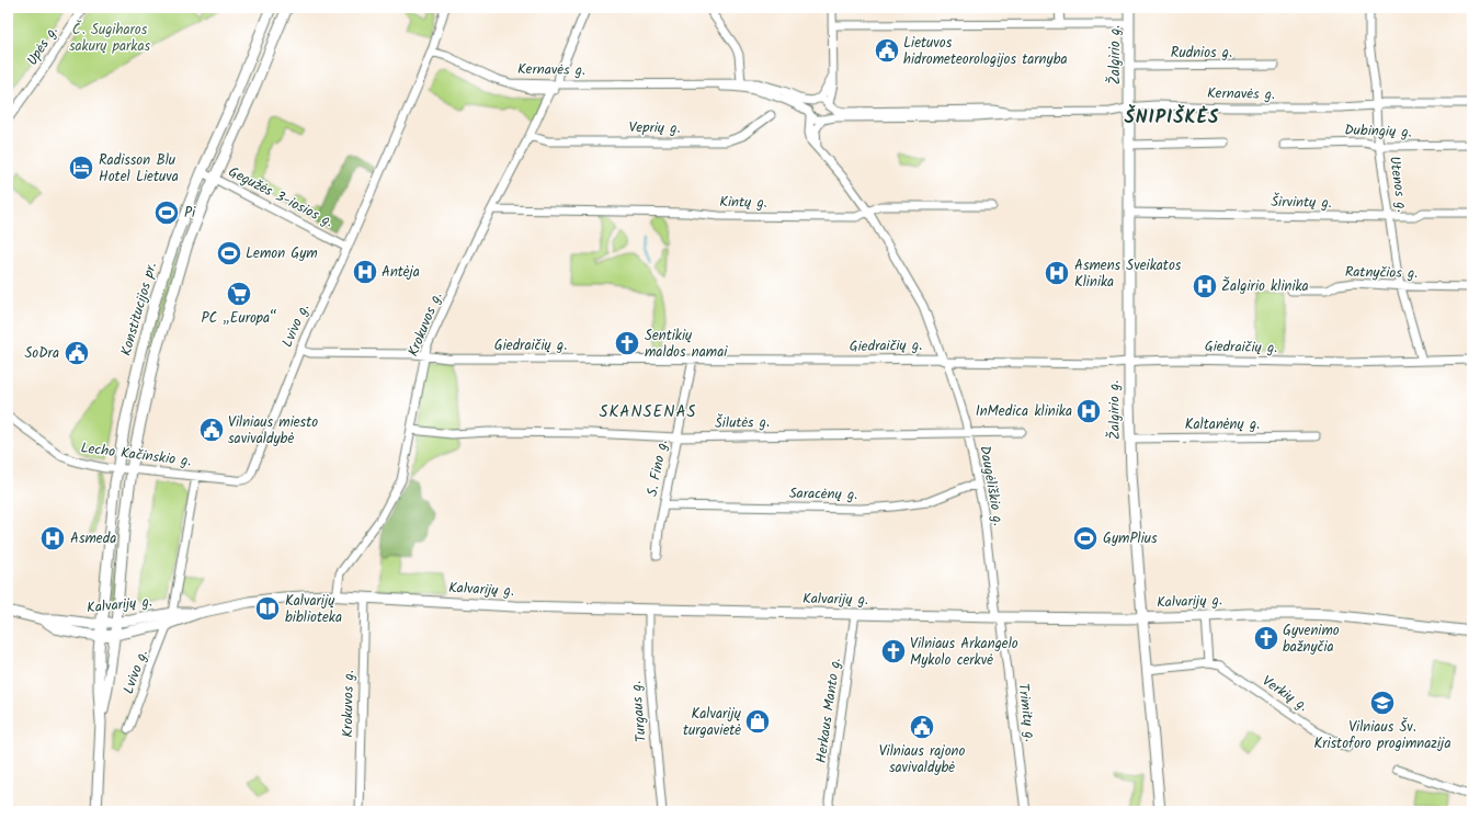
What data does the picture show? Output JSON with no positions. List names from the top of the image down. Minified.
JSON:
{"streets":{"main road":["Žalgirio g.","Konstitucijos pr.","Kalvarijų g."],"street":["Upės g.","Rudnios g.","Kernavės g.","Veprių g.","Dubingių g.","Utenos g.","Gegužės 3-iosios g.","Kintų g.","Širvintų g.","Ratnyčios g.","Krokuvos g.","Lvivo g.","Giedraičių g.","Šilutės g.","Kaltanėnų g.","Lecho Kačinskio g.","S. Fino g.","Daugėliškio g.","Saracėnų g.","Verkių g.","Herkaus Manto g.","Turgaus g.","Trimitų g."]},"crossings":[["Rudnios g.","Žalgirio g."],["Žalgirio g.","Kernavės g."],["Žalgirio g.","Širvintų g."],["Žalgirio g.","Giedraičių g."],["Žalgirio g.","Kaltanėnų g."],["Žalgirio g.","Kalvarijų g."],["Kernavės g.","Utenos g."],["Kernavės g.","Krokuvos g."],["Kernavės g.","Daugėliškio g."],["Veprių g.","Krokuvos g."],["Dubingių g.","Utenos g."],["Utenos g.","Širvintų g."],["Utenos g.","Ratnyčios g."],["Utenos g.","Giedraičių g."],["Gegužės 3-iosios g.","Konstitucijos pr."],["Gegužės 3-iosios g.","Lvivo g."],["Kintų g.","Krokuvos g."],["Kintų g.","Daugėliškio g."],["Konstitucijos pr.","Lecho Kačinskio g."],["Konstitucijos pr.","Kalvarijų g."],["Krokuvos g.","Giedraičių g."],["Krokuvos g.","Šilutės g."],["Krokuvos g.","Kalvarijų g."],["Lvivo g.","Giedraičių g."],["Lvivo g.","Lecho Kačinskio g."],["Lvivo g.","Kalvarijų g."],["Giedraičių g.","S. Fino g."],["Giedraičių g.","Daugėliškio g."],["Šilutės g.","S. Fino g."],["Šilutės g.","Daugėliškio g."],["S. Fino g.","Saracėnų g."],["Daugėliškio g.","Saracėnų g."],["Daugėliškio g.","Kalvarijų g."],["Daugėliškio g.","Trimitų g."],["Kalvarijų g.","Herkaus Manto g."],["Kalvarijų g.","Turgaus g."],["Kalvarijų g.","Trimitų g."]],"districts":["ŠNIPIŠKĖS","SKANSENAS"],"parks":["Č. Sugiharos sakurų parkas"],"places":{"public building":["Lietuvos hidrometeorologijos tarnyba","SoDra","Vilniaus miesto savivaldybė","Vilniaus rajono savivaldybė"],"hotel":["Radisson Blu Hotel Lietuva"],"sports":["Pi","Lemon Gym","GymPlius"],"hospital":["Antėja","Asmens Sveikatos Klinika","Žalgirio klinika","InMedica klinika","Asmeda"],"supermarket":["PC „Europa“"],"church":["Sentikių maldos namai","Gyvenimo bažnyčia","Vilniaus Arkangelo Mykolo cerkvė"],"library":["Kalvarijų biblioteka"],"school or university":["Vilniaus Šv. Kristoforo progimnazija"],"shop":["Kalvarijų turgavietė"]}}
